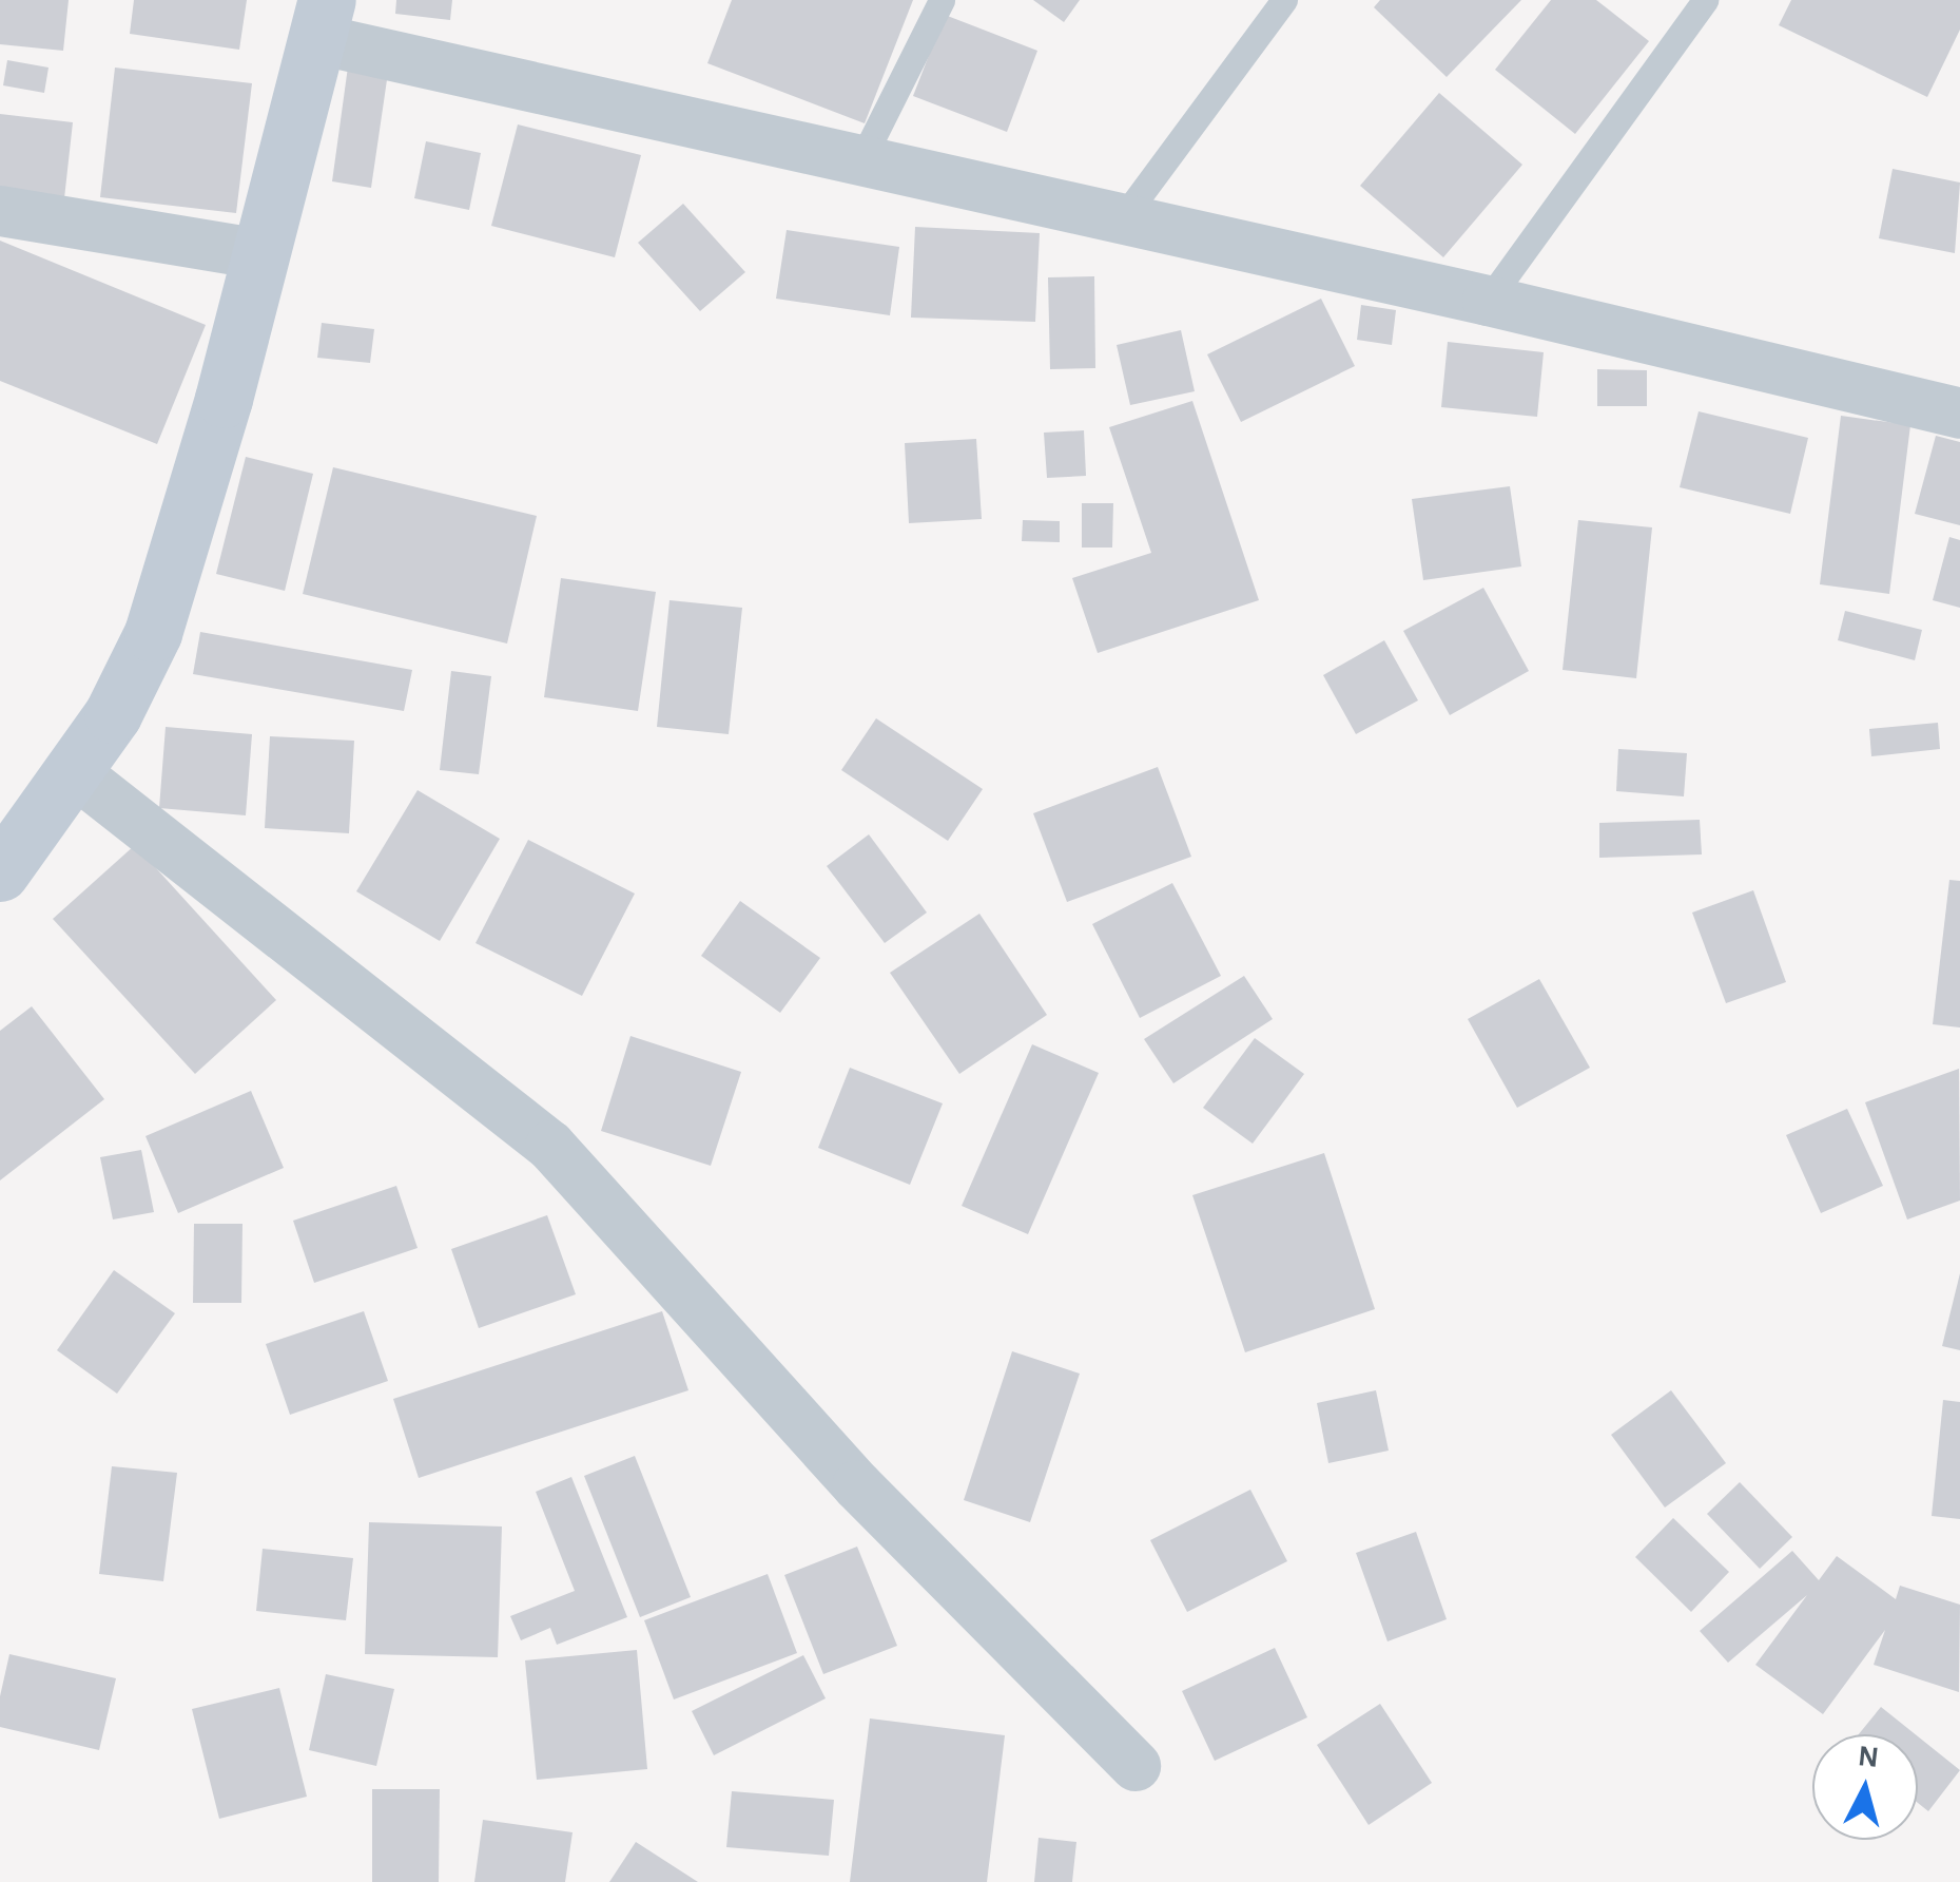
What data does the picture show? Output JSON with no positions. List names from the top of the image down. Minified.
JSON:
{"north":"top"}
